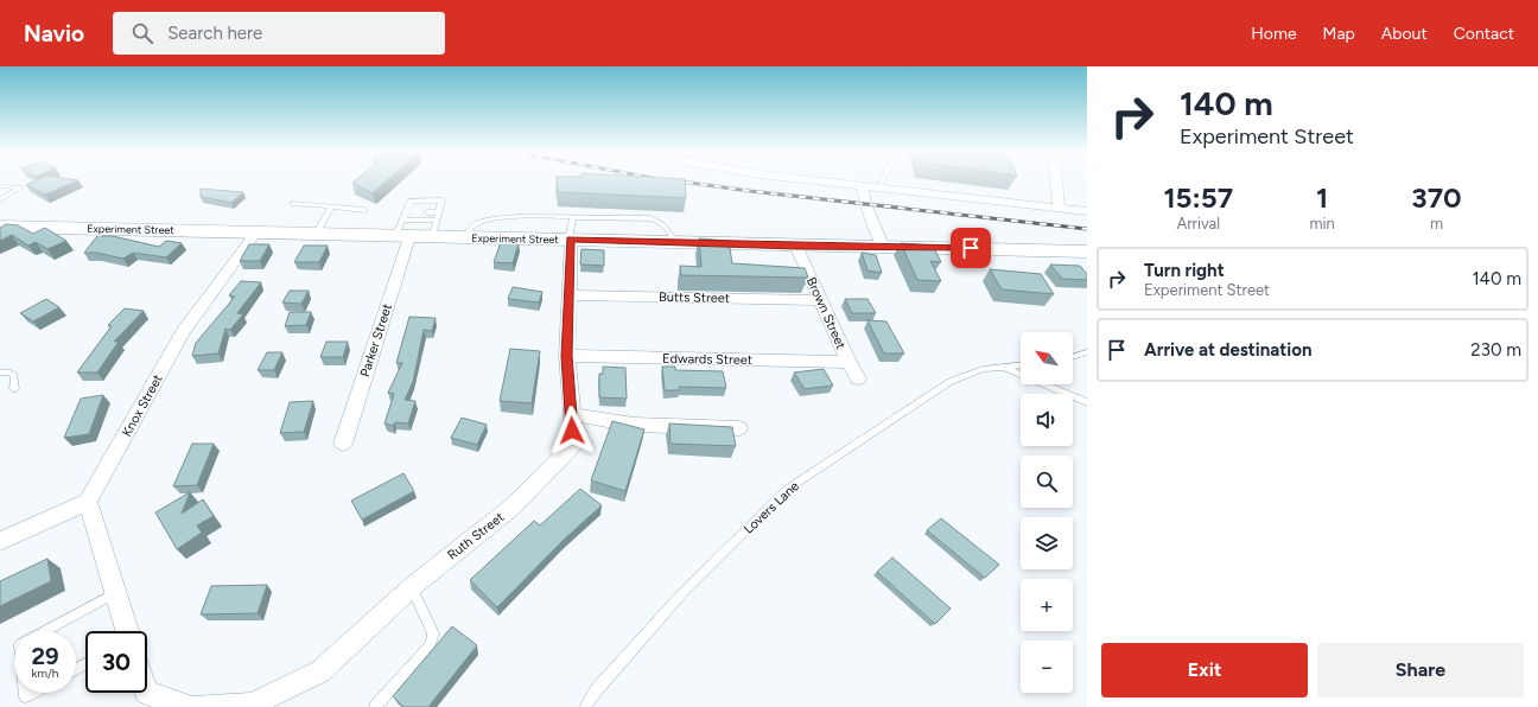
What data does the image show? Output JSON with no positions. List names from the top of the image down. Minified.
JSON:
{"streets":{"main road":["Experiment Street"],"street":["Butts Street","Brown Street","Parker Street","Edwards Street","Knox Street","Ruth Street"],"lane":["Lovers Lane"]},"crossings":[["Experiment Street","Brown Street"],["Experiment Street","Parker Street"],["Experiment Street","Knox Street"],["Experiment Street","Ruth Street"],["Butts Street","Brown Street"],["Butts Street","Ruth Street"],["Brown Street","Edwards Street"],["Edwards Street","Ruth Street"],["Knox Street","Ruth Street"]],"north":"top left","page":{"header":"Navio","search":"Search here","nav":["Home","Map","About","Contact"],"turn":["140 m","Experiment Street"],"eta":["15:57","Arrival","1","min","370","m"],"list":[{"name":"Turn right","note":"Experiment Street","value":"140 m"},{"name":"Arrive at destination","value":"230 m"}],"map_buttons":["+","−"],"speed":"29 km/h","limit":"30","buttons":["Exit","Share"]}}
